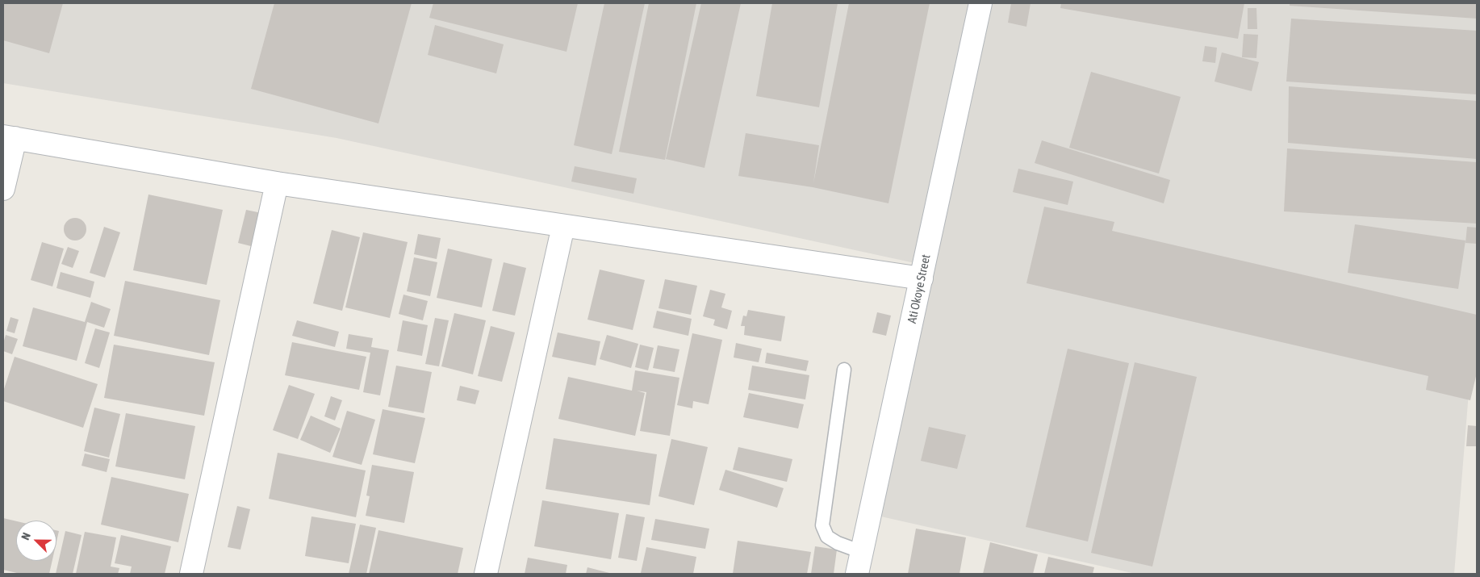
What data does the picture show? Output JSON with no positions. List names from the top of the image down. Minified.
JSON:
{"streets":{"street":["Ati Okoye Street"]},"north":"top left"}
